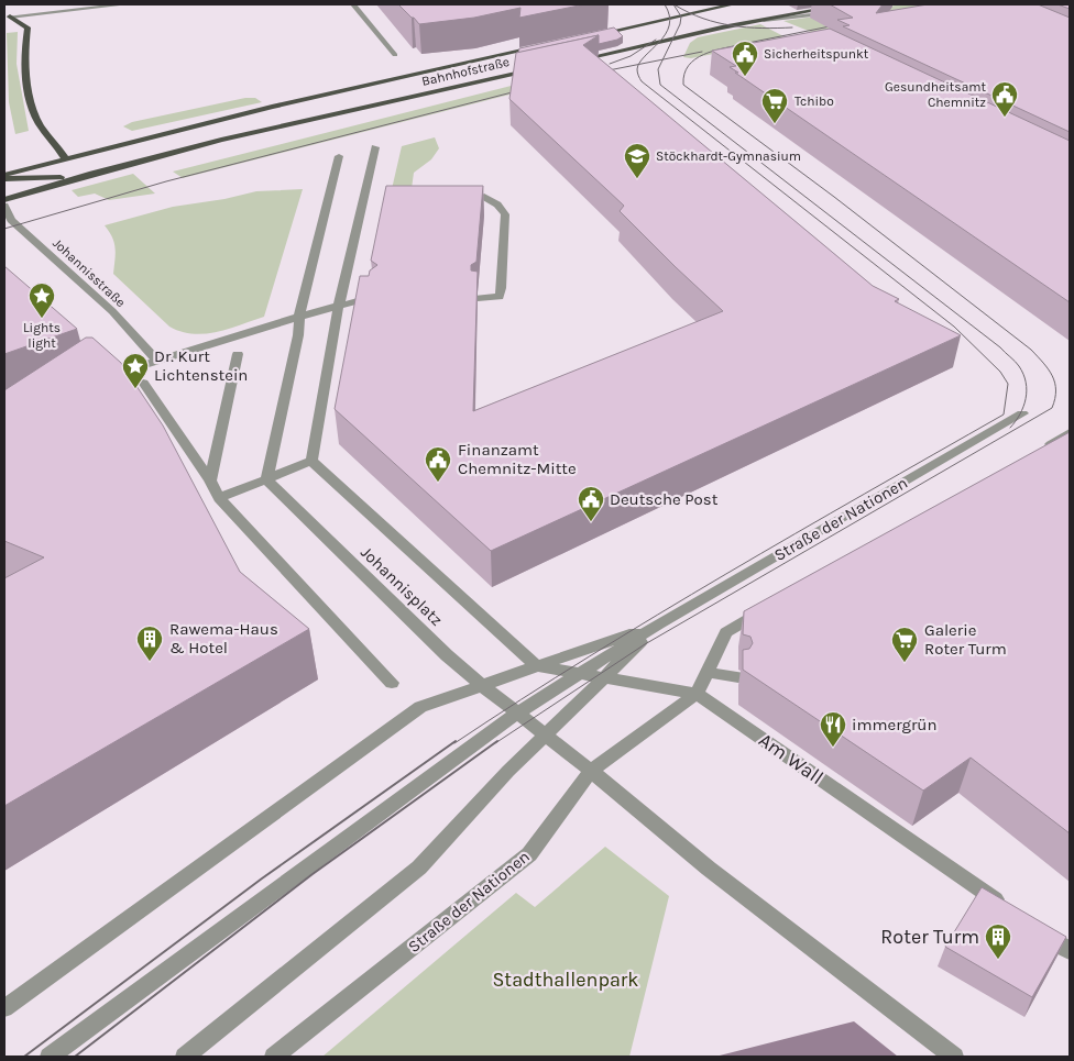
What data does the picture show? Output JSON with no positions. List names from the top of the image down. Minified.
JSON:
{"streets":{"main road":["Bahnhofstraße"],"street":["Johannisstraße","Straße der Nationen","Johannisplatz","Am Wall"]},"crossings":[["Straße der Nationen","Johannisplatz"],["Straße der Nationen","Am Wall"],["Johannisplatz","Am Wall"]],"parks":["Stadthallenpark"],"places":{"public building":["Sicherheitspunkt","Gesundheitsamt Chemnitz","Finanzamt Chemnitz-Mitte","Deutsche Post"],"supermarket":["Tchibo","Galerie Roter Turm"],"school or university":["Stöckhardt-Gymnasium"],"place":["Lights light","Dr. Kurt Lichtenstein"],"building":["Rawema-Haus & Hotel","Roter Turm"],"restaurant":["immergrün"]}}
